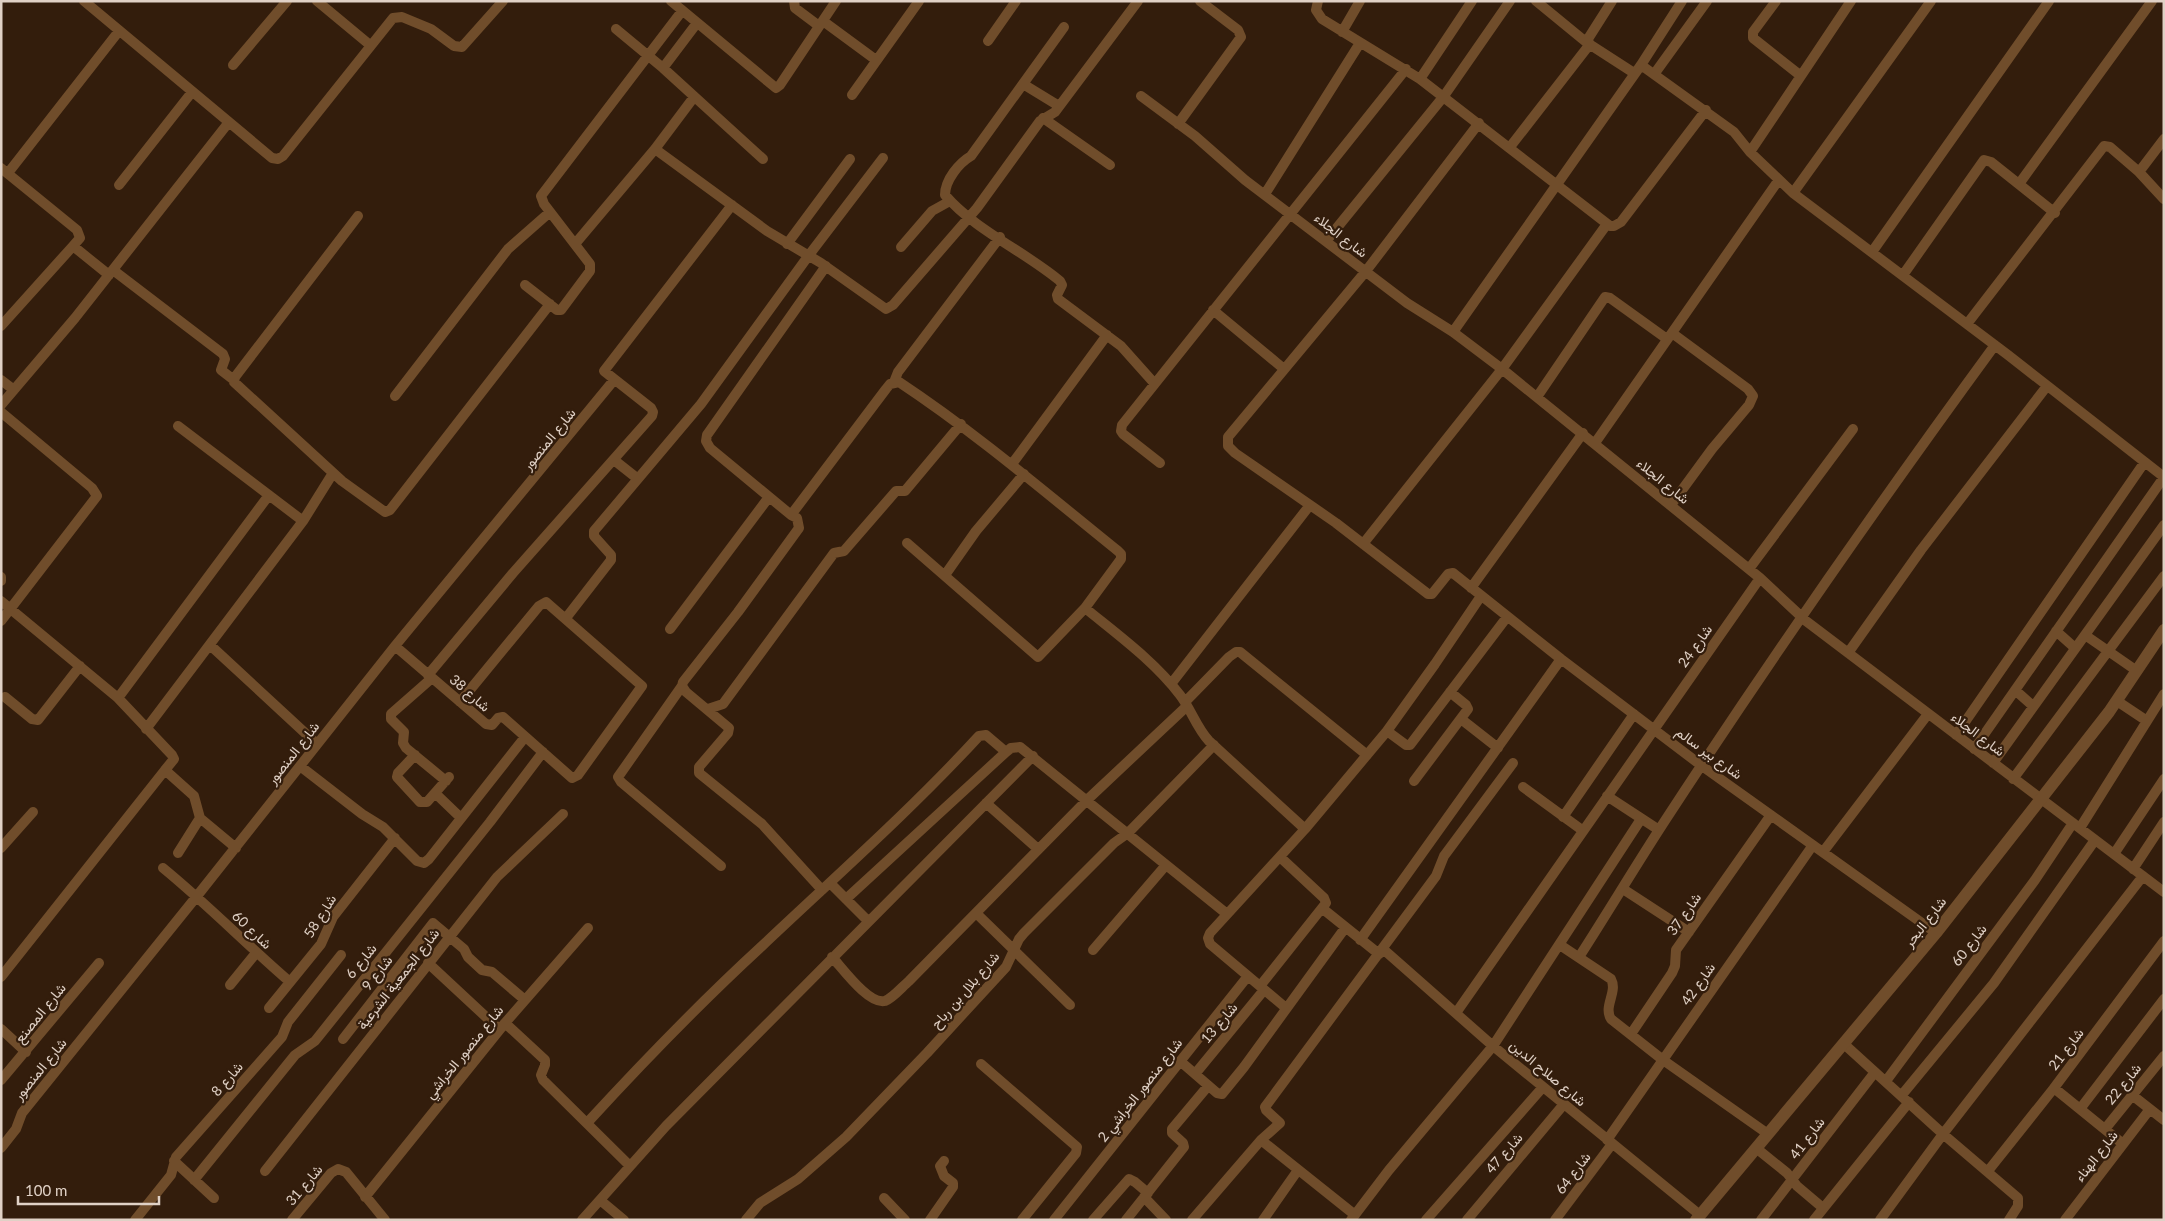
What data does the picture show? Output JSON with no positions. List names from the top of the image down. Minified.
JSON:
{"streets":{"street":["شارع الجلاء","شارع المنصور","شارع 24","شارع 38","شارع بير سالم","شارع 37","شارع 58","شارع البحر","شارع 60","شارع 6","شارع 9","شارع الجمعية الشرعية","شارع 42","شارع بلال بن رباح","شارع المصنع","شارع 13","شارع 21","شارع منصور الخراشي","شارع صلاح الدين","شارع 8","شارع 22","شارع منصور الخراشي 2","شارع 41","شارع 47","شارع الهناء","شارع 64","شارع 31"]},"crossings":[["شارع الجلاء","شارع 24"],["شارع الجلاء","شارع البحر"],["شارع الجلاء","شارع 60"],["شارع المنصور","شارع 38"],["شارع المنصور","شارع 60"],["شارع 24","شارع بير سالم"],["شارع 24","شارع صلاح الدين"],["شارع 38","شارع 6"],["شارع بير سالم","شارع 37"],["شارع بير سالم","شارع البحر"],["شارع بير سالم","شارع 42"],["شارع 58","شارع 60"],["شارع البحر","شارع صلاح الدين"],["شارع 9","شارع الجمعية الشرعية"],["شارع 42","شارع صلاح الدين"],["شارع 42","شارع 64"],["شارع 13","شارع صلاح الدين"],["شارع منصور الخراشي","شارع 31"],["شارع صلاح الدين","شارع 47"],["شارع صلاح الدين","شارع 64"]],"scale_bar":"100 m"}
